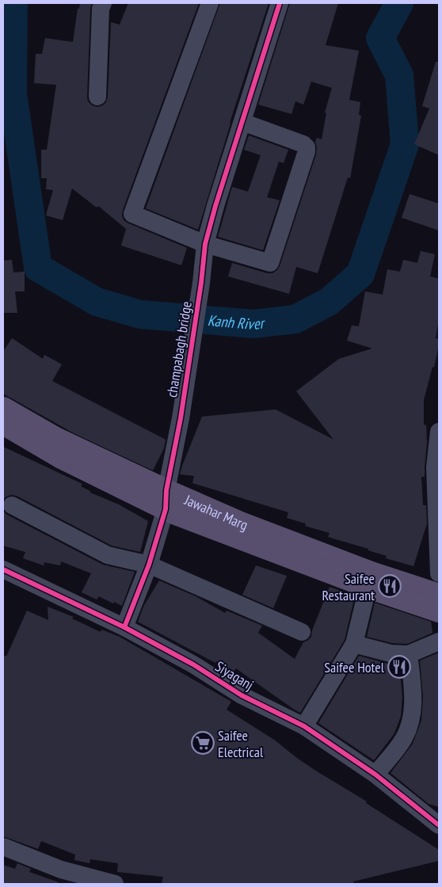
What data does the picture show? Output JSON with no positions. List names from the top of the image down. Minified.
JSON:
{"streets":{"main road":["Jawahar Marg"],"street":["champabagh bridge","Siyaganj"]},"crossings":[["champabagh bridge","Jawahar Marg"],["champabagh bridge","Siyaganj"]],"water":["Kanh River"],"places":{"restaurant":["Saifee Restaurant","Saifee Hotel"],"supermarket":["Saifee Electrical"]}}
